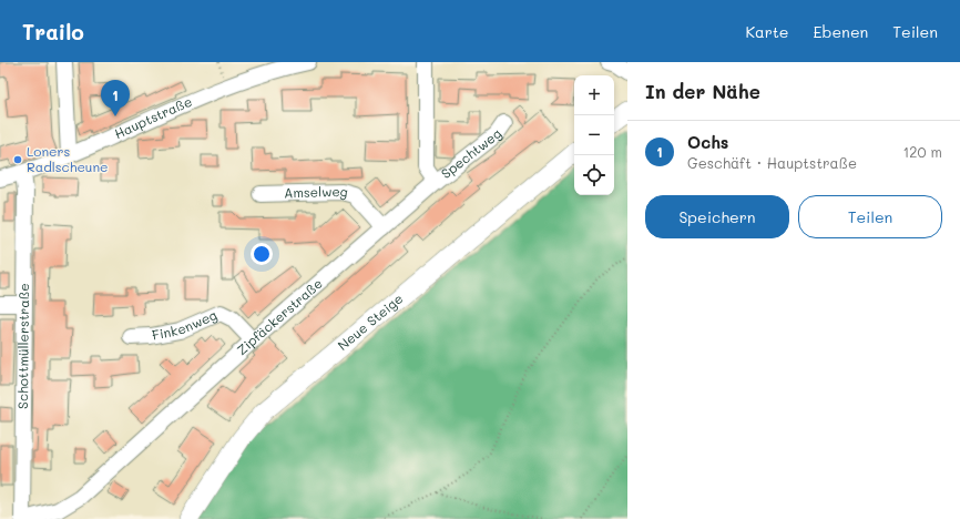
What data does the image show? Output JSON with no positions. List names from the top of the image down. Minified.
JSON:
{"streets":{"main road":["Neue Steige"],"street":["Hauptstraße","Spechtweg","Amselweg","Zipfäckerstraße","Finkenweg","Schottmüllerstraße"]},"crossings":[["Hauptstraße","Schottmüllerstraße"],["Spechtweg","Zipfäckerstraße"],["Amselweg","Zipfäckerstraße"],["Zipfäckerstraße","Finkenweg"],["Zipfäckerstraße","Schottmüllerstraße"]],"places":["Loners Radlscheune"],"page":{"header":"Trailo","nav":["Karte","Ebenen","Teilen"],"heading":"In der Nähe","map_buttons":["+","−"],"pins":"1","list":[{"mark":"1","name":"Ochs","note":"Geschäft · Hauptstraße","value":"120 m"}],"buttons":["Speichern","Teilen"]}}
